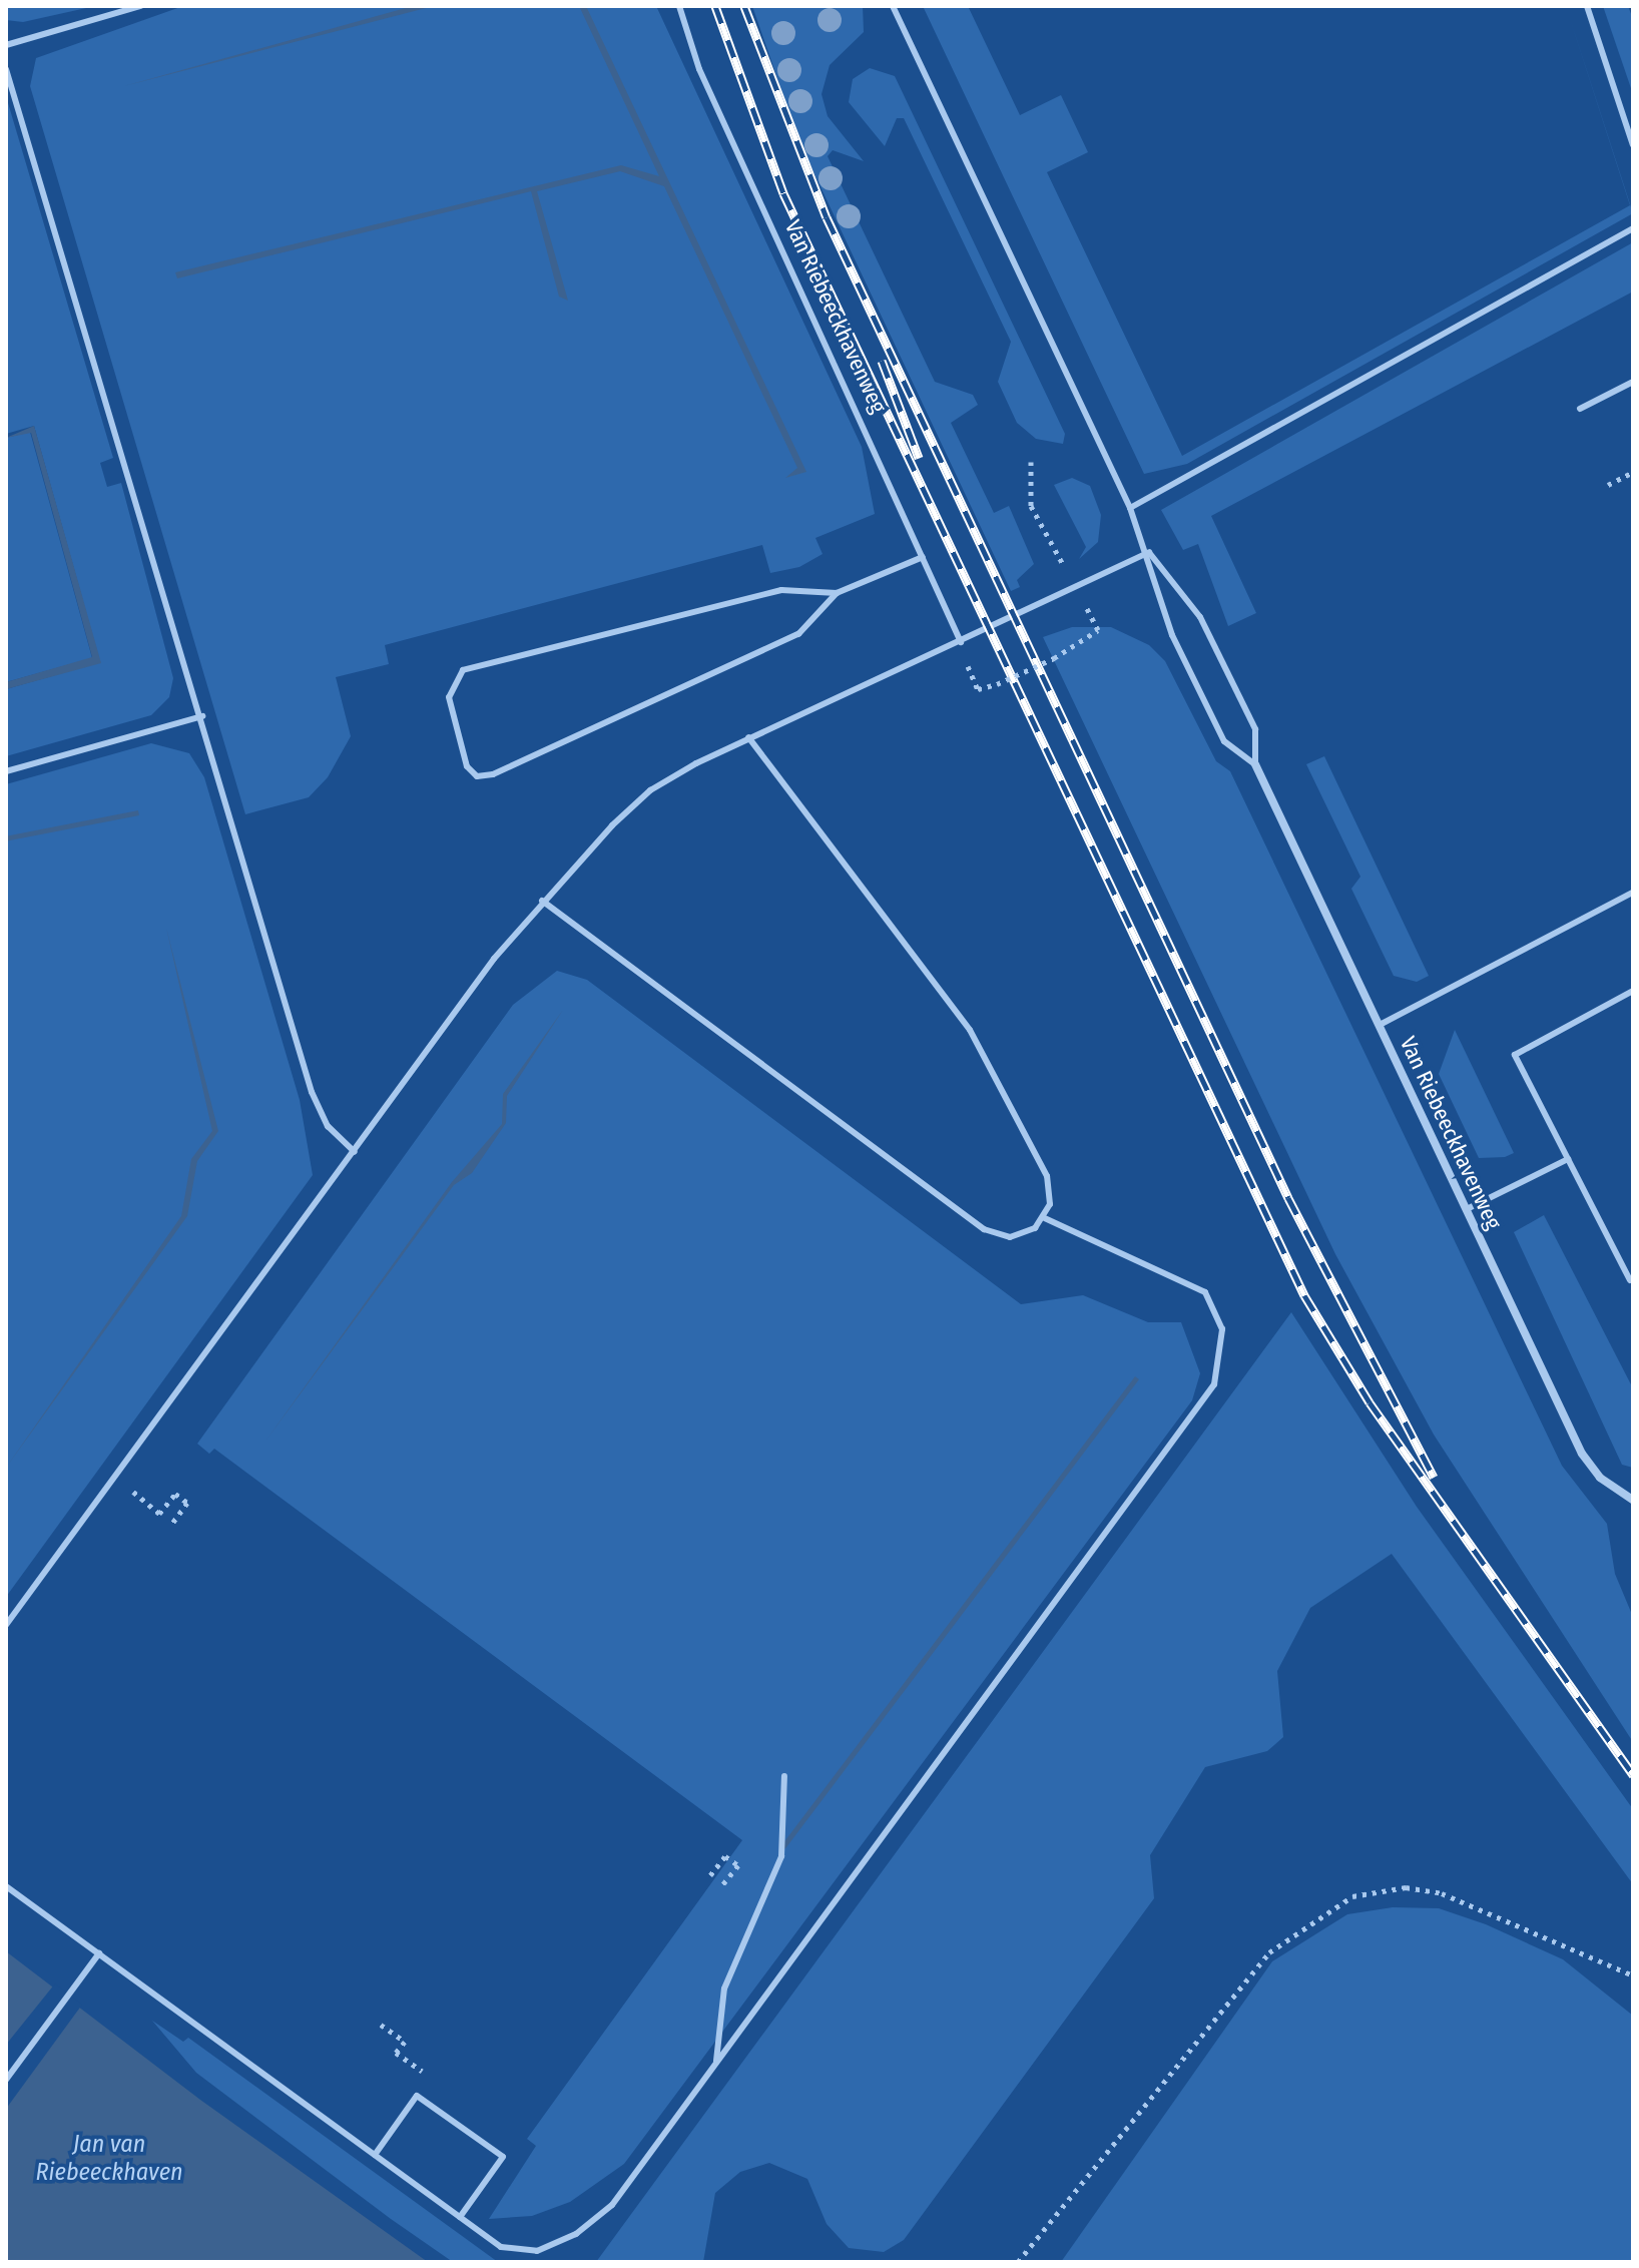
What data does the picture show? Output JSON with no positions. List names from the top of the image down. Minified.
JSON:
{"streets":{"street":["Van Riebeeckhavenweg"]},"water":["Jan van Riebeeckhaven"]}
